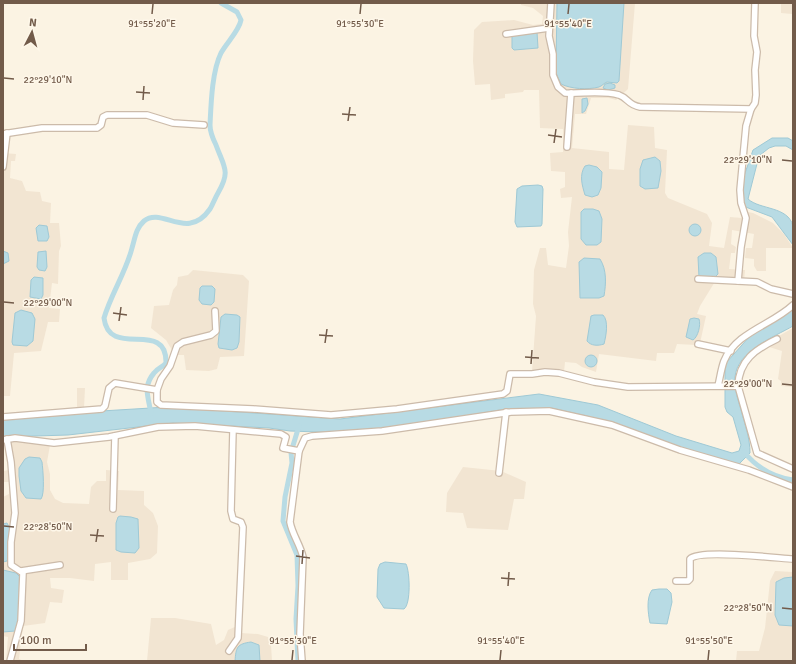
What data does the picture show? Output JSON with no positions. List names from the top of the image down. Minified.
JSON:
{"scale_bar":"100 m","north":"top","coordinates":["91°55'20\"E","91°55'30\"E","91°55'40\"E","22°29'10\"N","22°29'00\"N","22°28'50\"N","91°55'50\"E"]}
